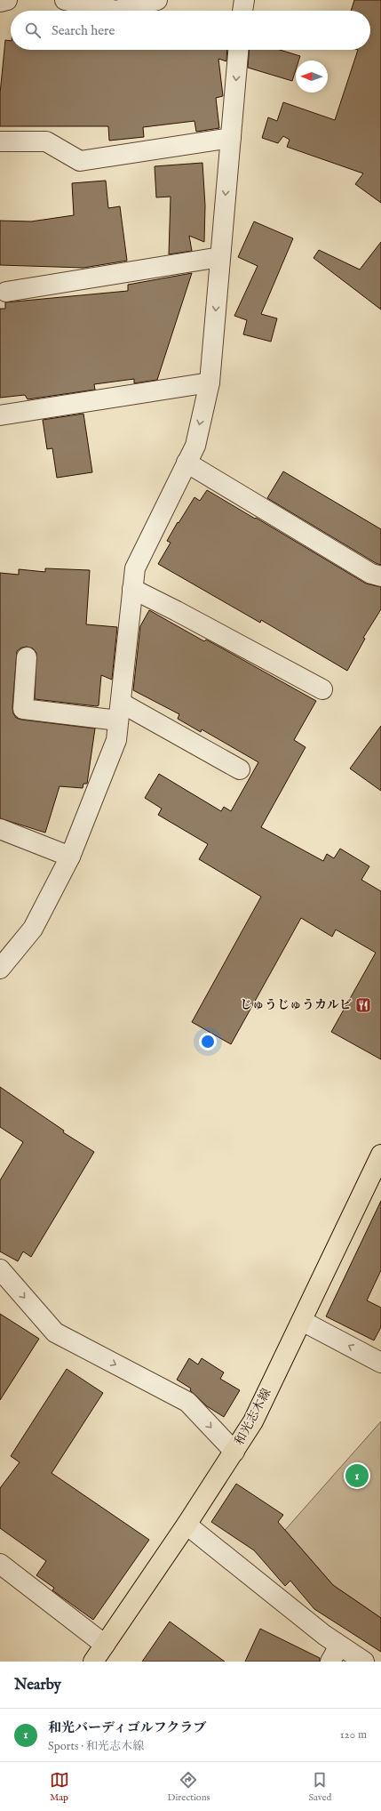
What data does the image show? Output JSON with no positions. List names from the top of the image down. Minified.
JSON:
{"streets":{"main road":["和光志木線"]},"places":{"restaurant":["じゅうじゅうカルビ"]},"north":"left","page":{"search":"Search here","pins":"1","heading":"Nearby","list":[{"mark":"1","name":"和光バーディゴルフクラブ","note":"Sports · 和光志木線","value":"120 m"}],"nav":["Map","Directions","Saved"]}}
